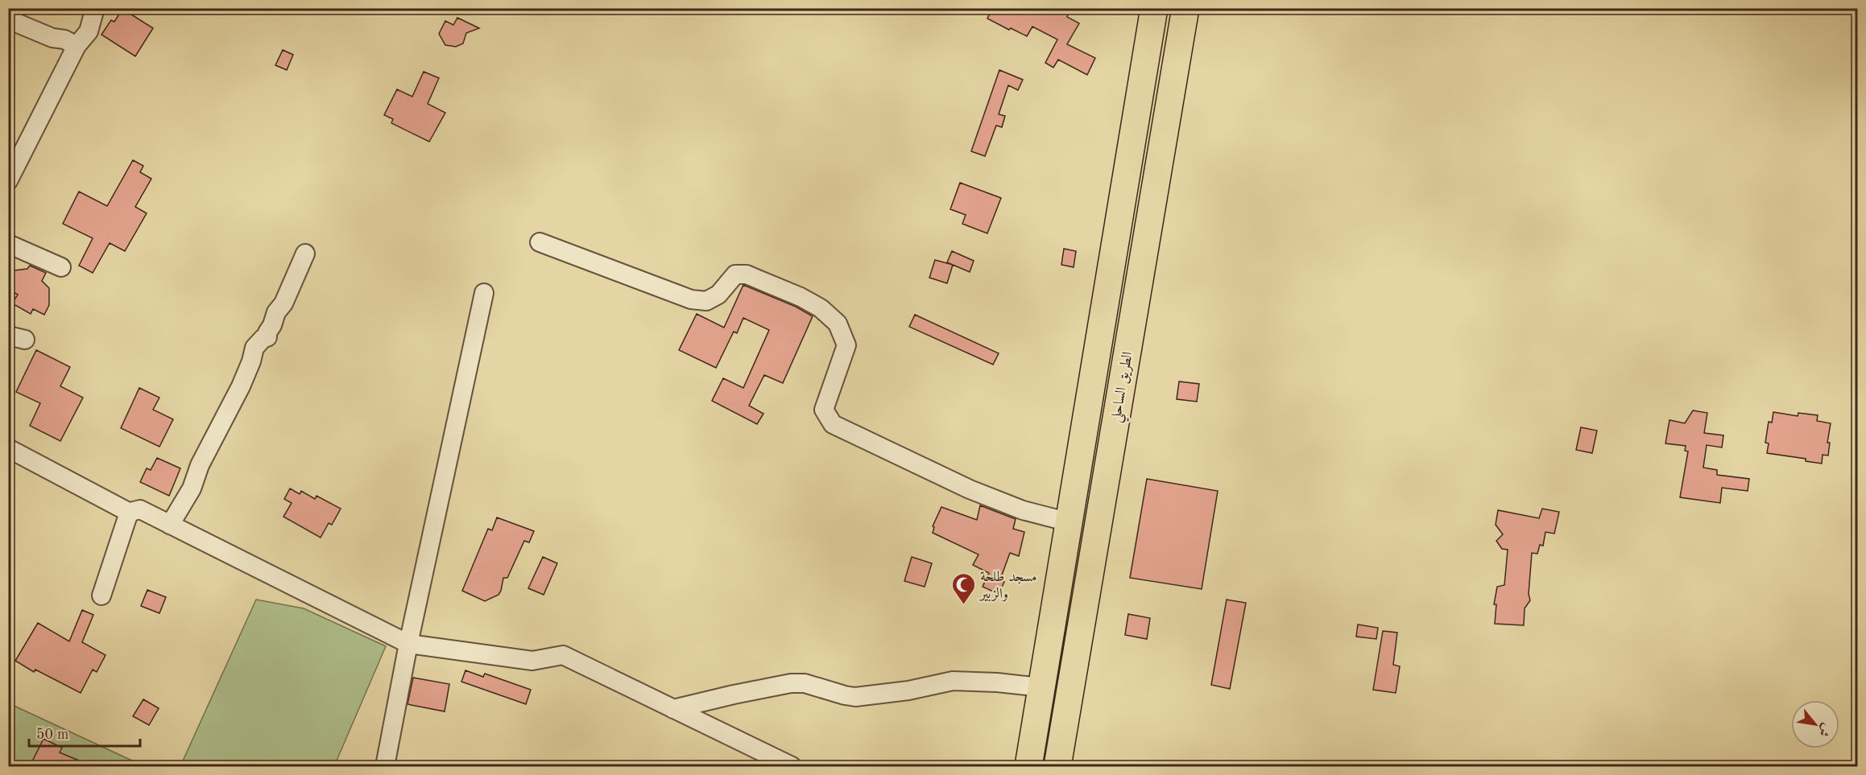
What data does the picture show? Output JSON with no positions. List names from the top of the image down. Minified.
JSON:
{"streets":{"highway":["الطريق الساحلي"]},"places":{"mosque":["مسجد طلحة والزبير"]},"scale_bar":"50 m","north":"bottom right"}
